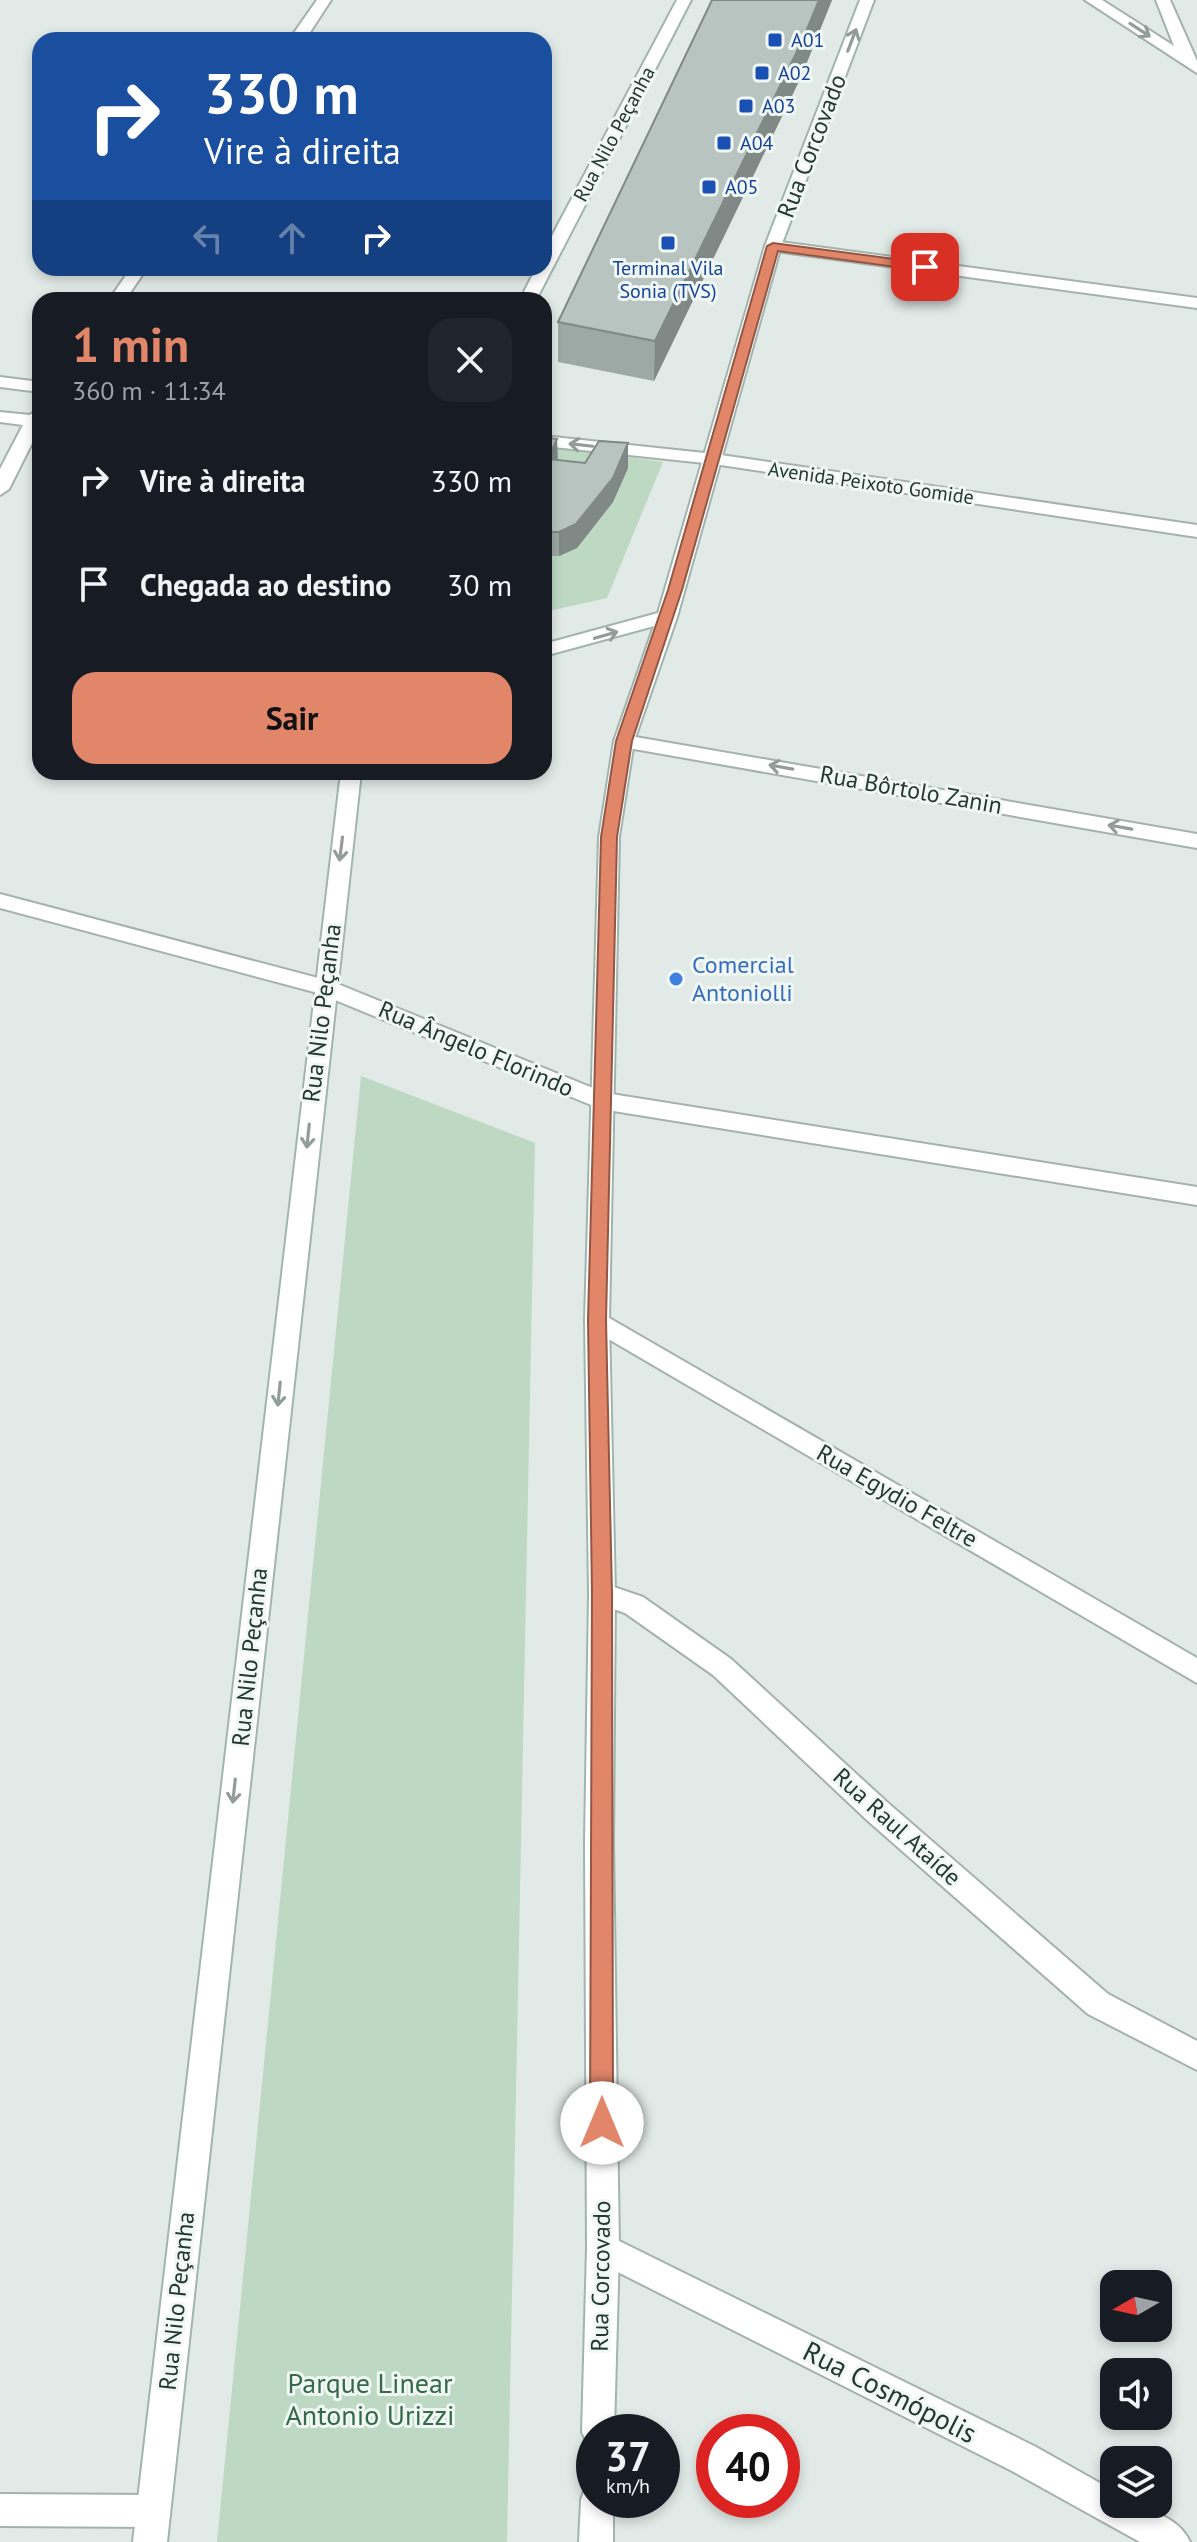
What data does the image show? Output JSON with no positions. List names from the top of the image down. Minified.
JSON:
{"streets":{"street":["Rua Nilo Peçanha","Rua Corcovado","Avenida Peixoto Gomide","Rua Bôrtolo Zanin","Rua Ângelo Florindo","Rua Egydio Feltre","Rua Raul Ataíde","Rua Cosmópolis"]},"crossings":[["Rua Nilo Peçanha","Rua Ângelo Florindo"],["Rua Corcovado","Avenida Peixoto Gomide"],["Rua Corcovado","Rua Bôrtolo Zanin"],["Rua Corcovado","Rua Ângelo Florindo"],["Rua Corcovado","Rua Egydio Feltre"],["Rua Corcovado","Rua Raul Ataíde"],["Rua Corcovado","Rua Cosmópolis"]],"one_way":["Rua Nilo Peçanha","Rua Bôrtolo Zanin"],"parks":["Parque Linear Antonio Urizzi"],"places":{"transit":["A01","A02","A03","A04","A05","Terminal Vila Sonia (TVS)"],"other":["Comercial Antoniolli"]},"north":"left","page":{"turn":["330 m","Vire à direita"],"heading":["1 min","360 m · 11:34"],"list":[{"name":"Vire à direita","value":"330 m"},{"name":"Chegada ao destino","value":"30 m"}],"buttons":"Sair","speed":"37 km/h","limit":"40"}}
